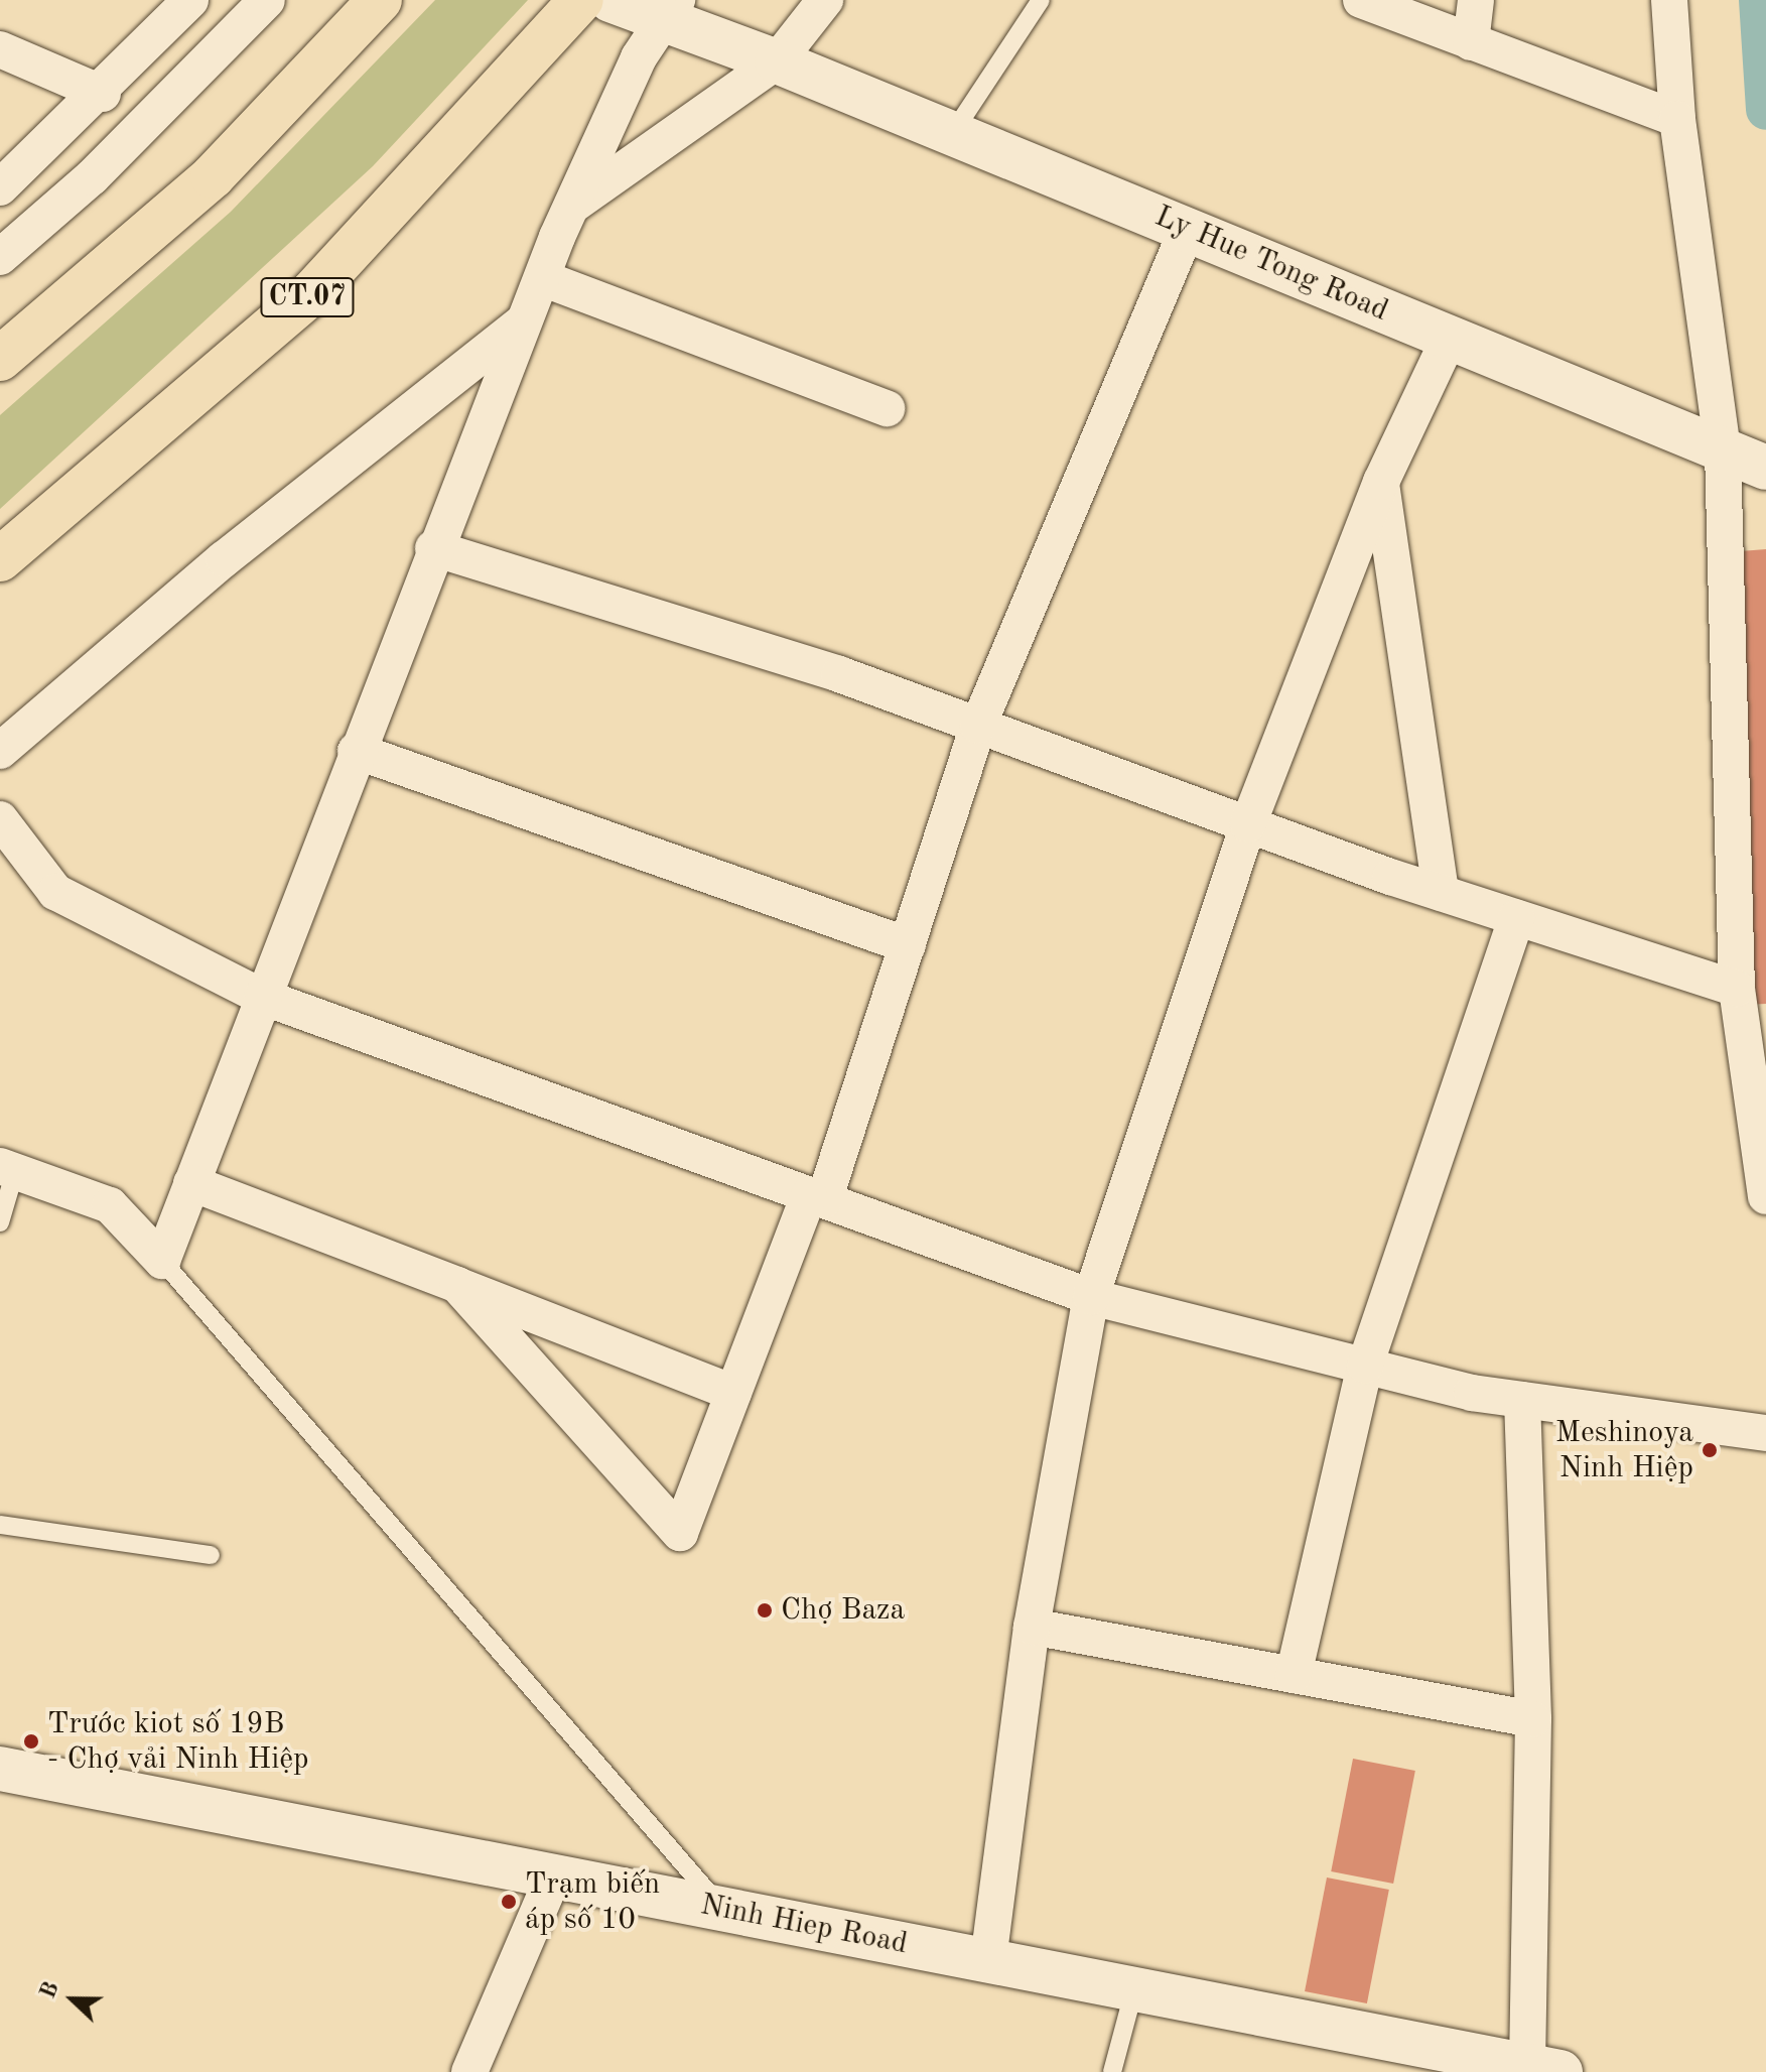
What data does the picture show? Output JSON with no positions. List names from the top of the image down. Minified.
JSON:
{"streets":{"highway":["CT.07"],"main road":["Ly Hue Tong Road","Ninh Hiep Road"]},"places":["Meshinoya Ninh Hiệp","Chợ Baza","Trước kiot số 19B - Chợ vải Ninh Hiệp","Trạm biến áp số 10"],"north":"left"}
